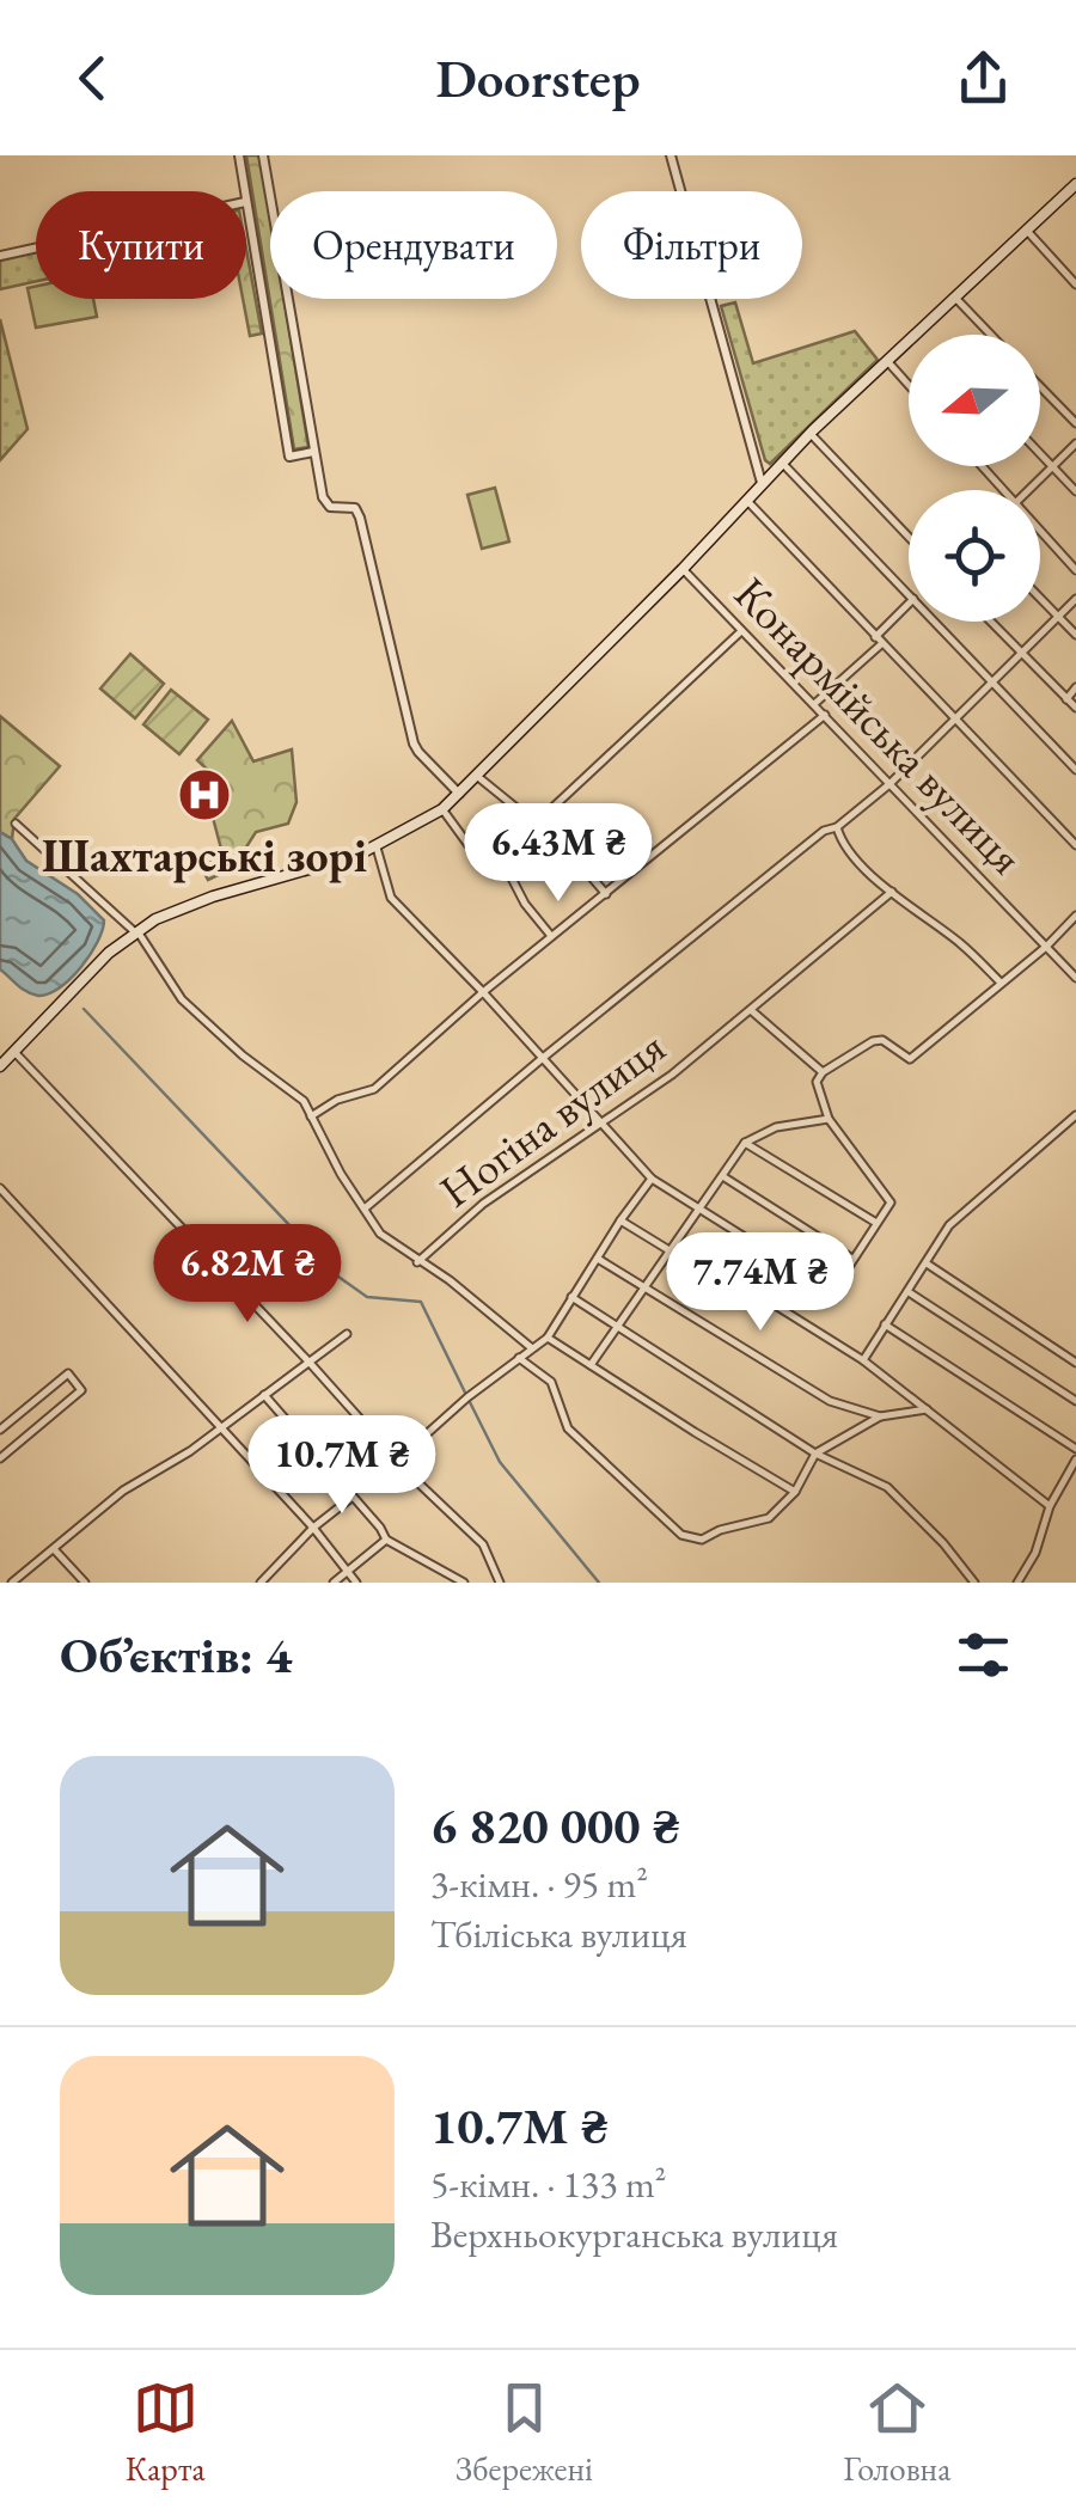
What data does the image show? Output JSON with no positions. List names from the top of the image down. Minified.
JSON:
{"streets":{"street":["Конармійська вулиця","Ногіна вулиця"]},"places":{"hospital":["Шахтарські зорі"]},"north":"left","page":{"header":"Doorstep","chip":["Купити","Орендувати","Фільтри"],"price":["6.43M ₴","6.82M ₴","7.74M ₴","10.7M ₴"],"heading":"Об’єктів: 4","list":[{"name":"6 820 000 ₴","note":"3-кімн. · 95 m² · Тбіліська вулиця"},{"name":"10.7M ₴","note":"5-кімн. · 133 m² · Верхньокурганська вулиця"}],"tabs":["Карта","Збережені","Головна"]}}
